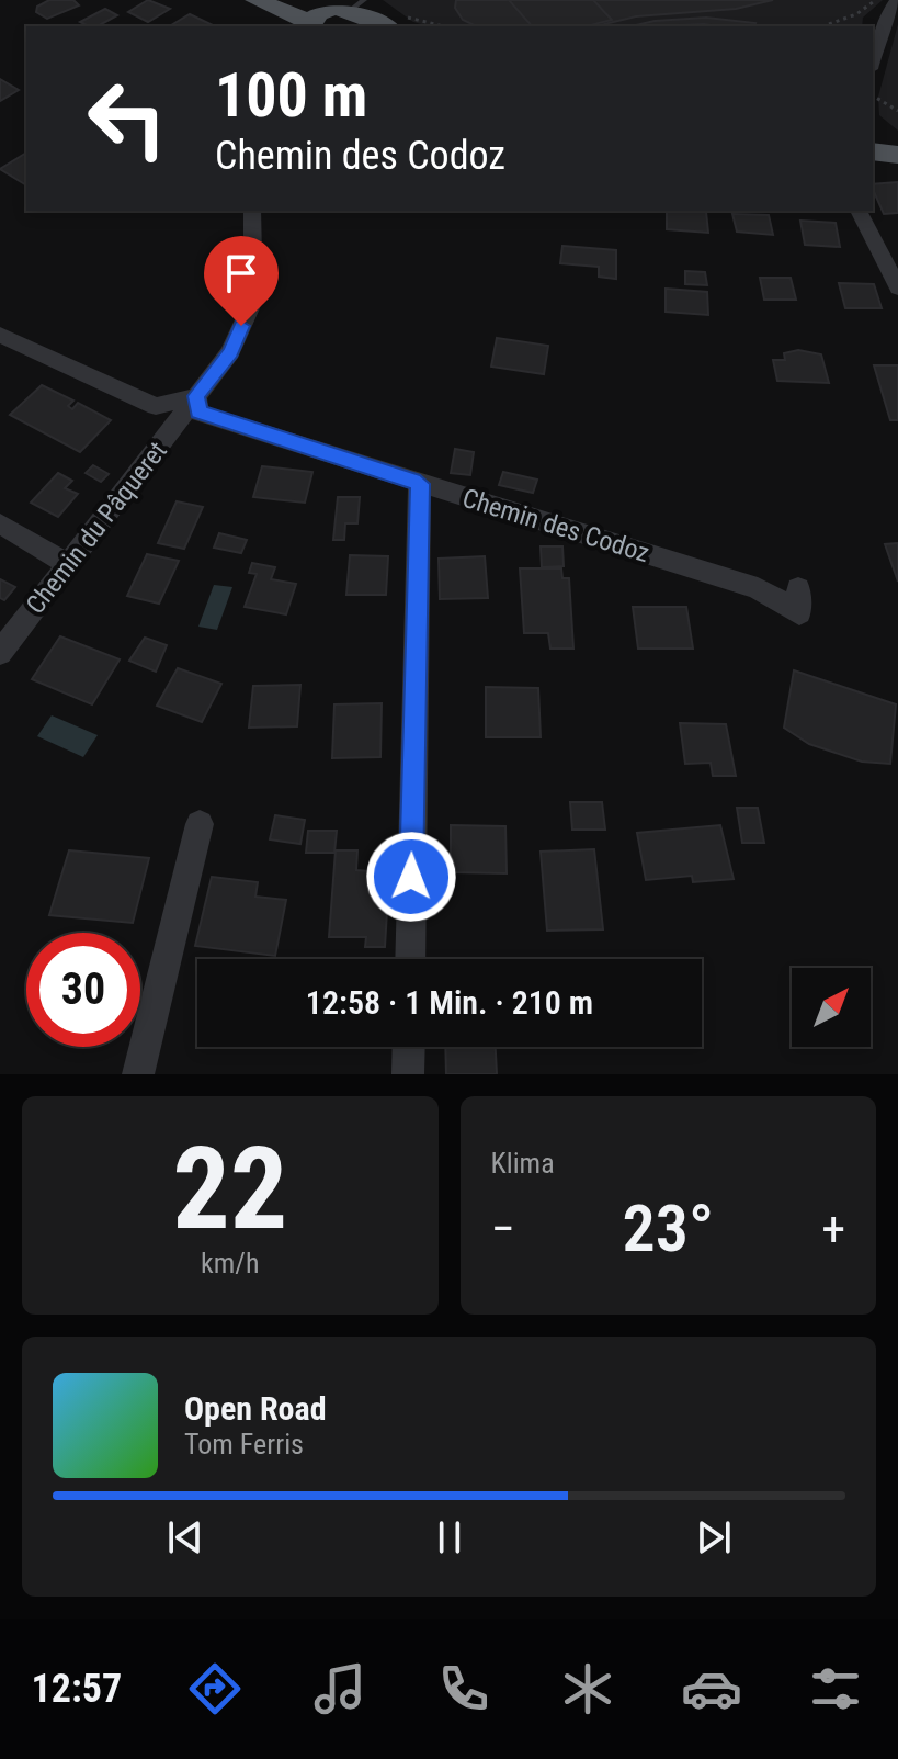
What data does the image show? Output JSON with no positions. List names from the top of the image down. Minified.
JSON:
{"streets":{"street":["Chemin des Codoz","Chemin du Pâqueret"]},"crossings":[["Chemin des Codoz","Chemin du Pâqueret"]],"north":"top right","page":{"turn":["100 m","Chemin des Codoz"],"limit":"30","trip":"12:58 · 1 Min. · 210 m","tile":[["22","km/h"],"Klima"],"heat":["−","23°","+"],"song":["Open Road","Tom Ferris"],"tabs":"12:57"}}
